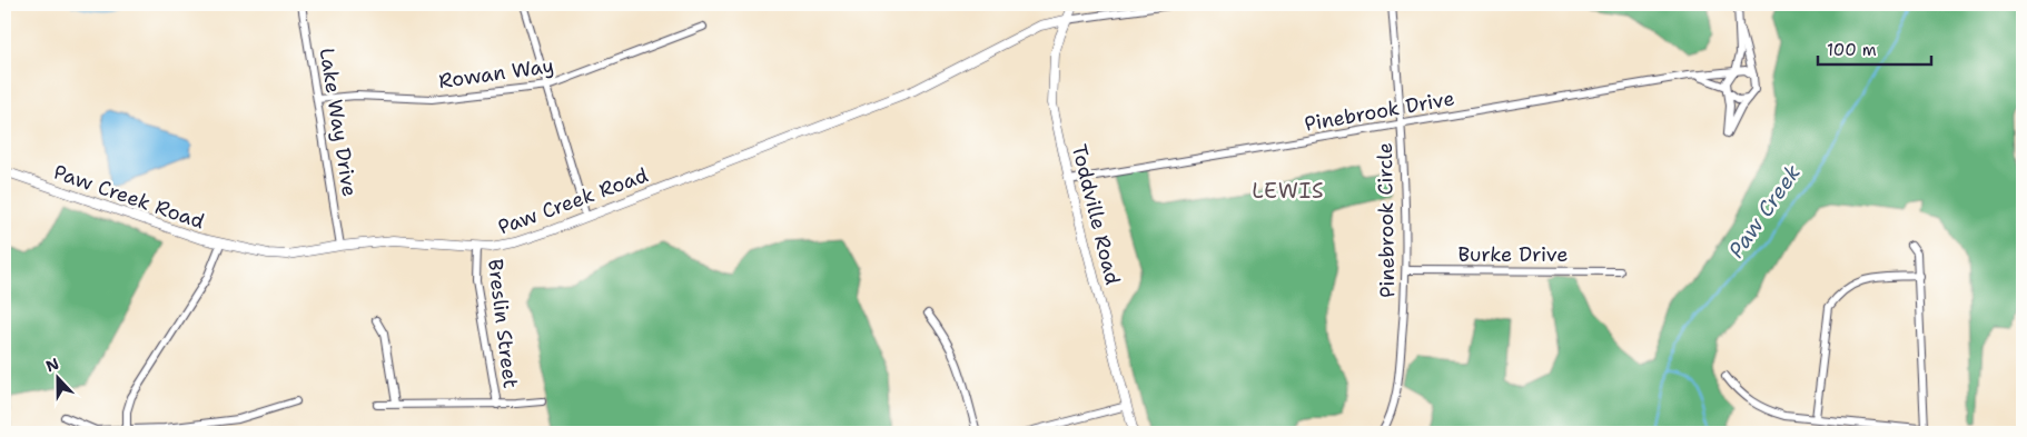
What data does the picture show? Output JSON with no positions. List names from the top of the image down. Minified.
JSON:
{"streets":{"street":["Rowan Way","Pinebrook Drive","Lake Way Drive","Paw Creek Road","Toddville Road","Pinebrook Circle","Burke Drive","Breslin Street"]},"crossings":[["Rowan Way","Lake Way Drive"],["Pinebrook Drive","Toddville Road"],["Pinebrook Drive","Pinebrook Circle"],["Lake Way Drive","Paw Creek Road"],["Paw Creek Road","Toddville Road"],["Paw Creek Road","Breslin Street"],["Pinebrook Circle","Burke Drive"]],"districts":["LEWIS"],"water":["Paw Creek"],"scale_bar":"100 m","north":"top"}
